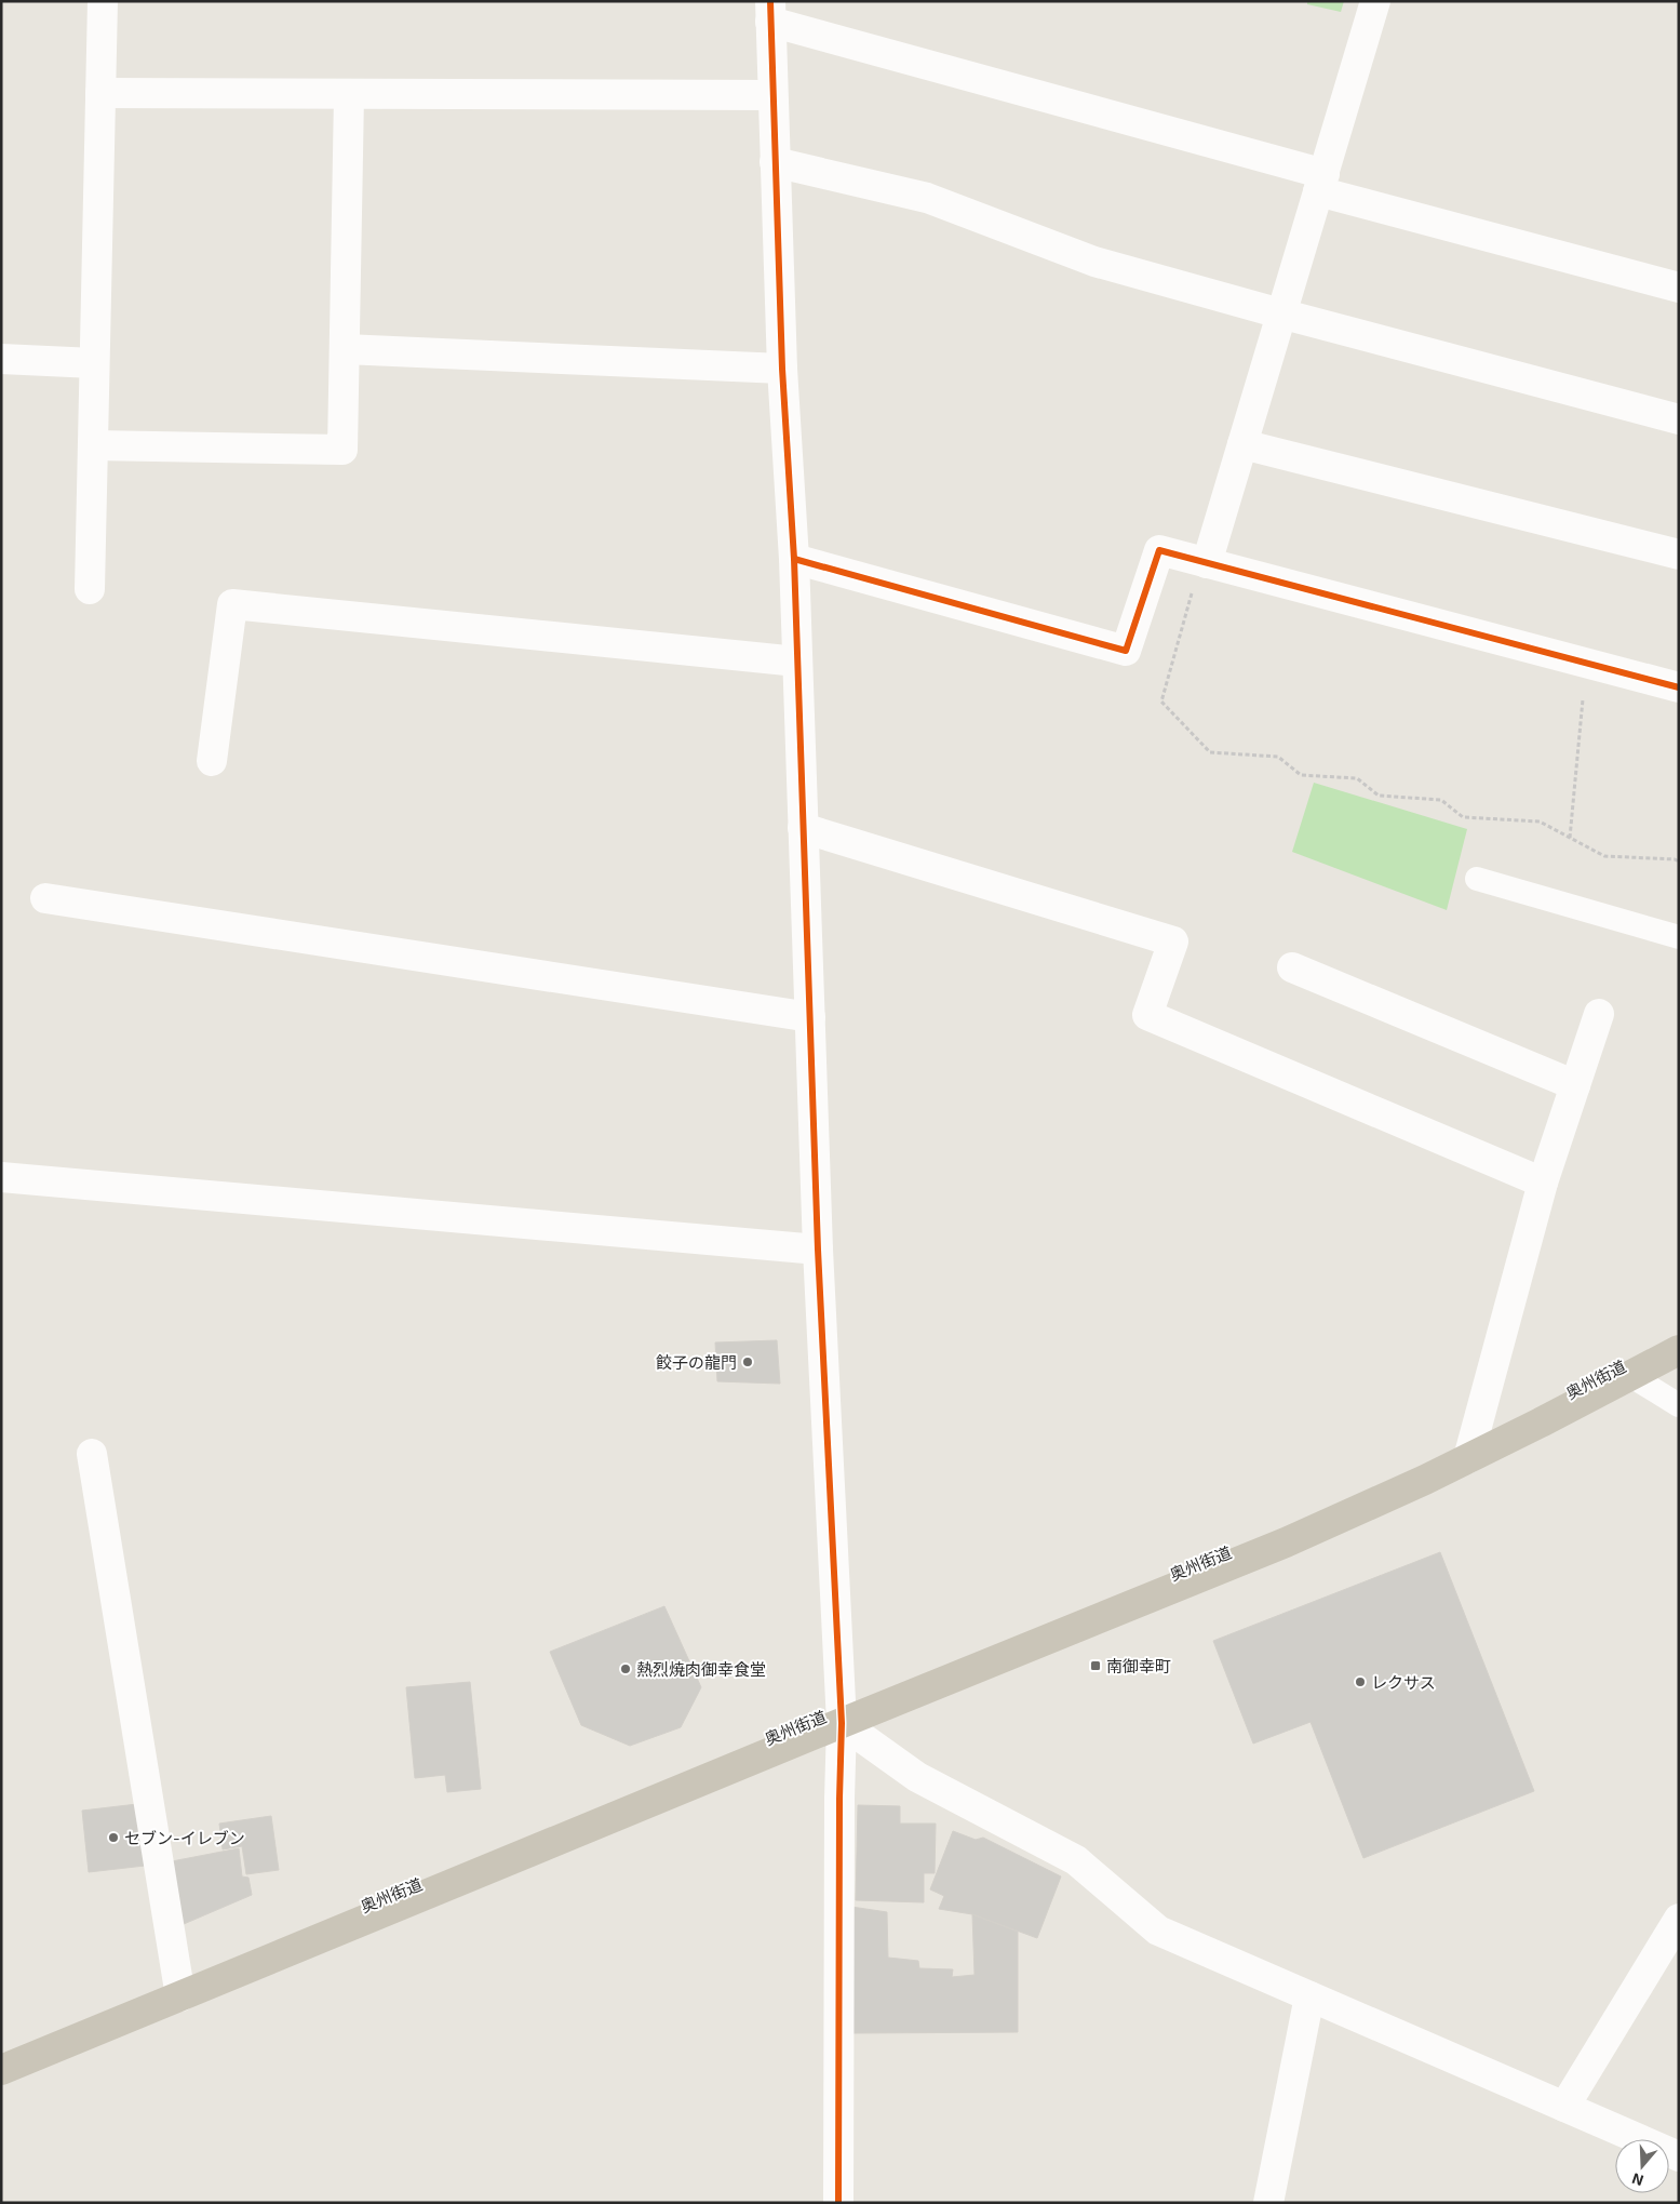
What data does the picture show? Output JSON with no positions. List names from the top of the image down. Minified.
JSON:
{"streets":{"highway":["奥州街道"]},"places":{"other":["餃子の龍門","熱烈焼肉御幸食堂","レクサス","セブン-イレブン"],"transit":["南御幸町"]},"north":"bottom"}
